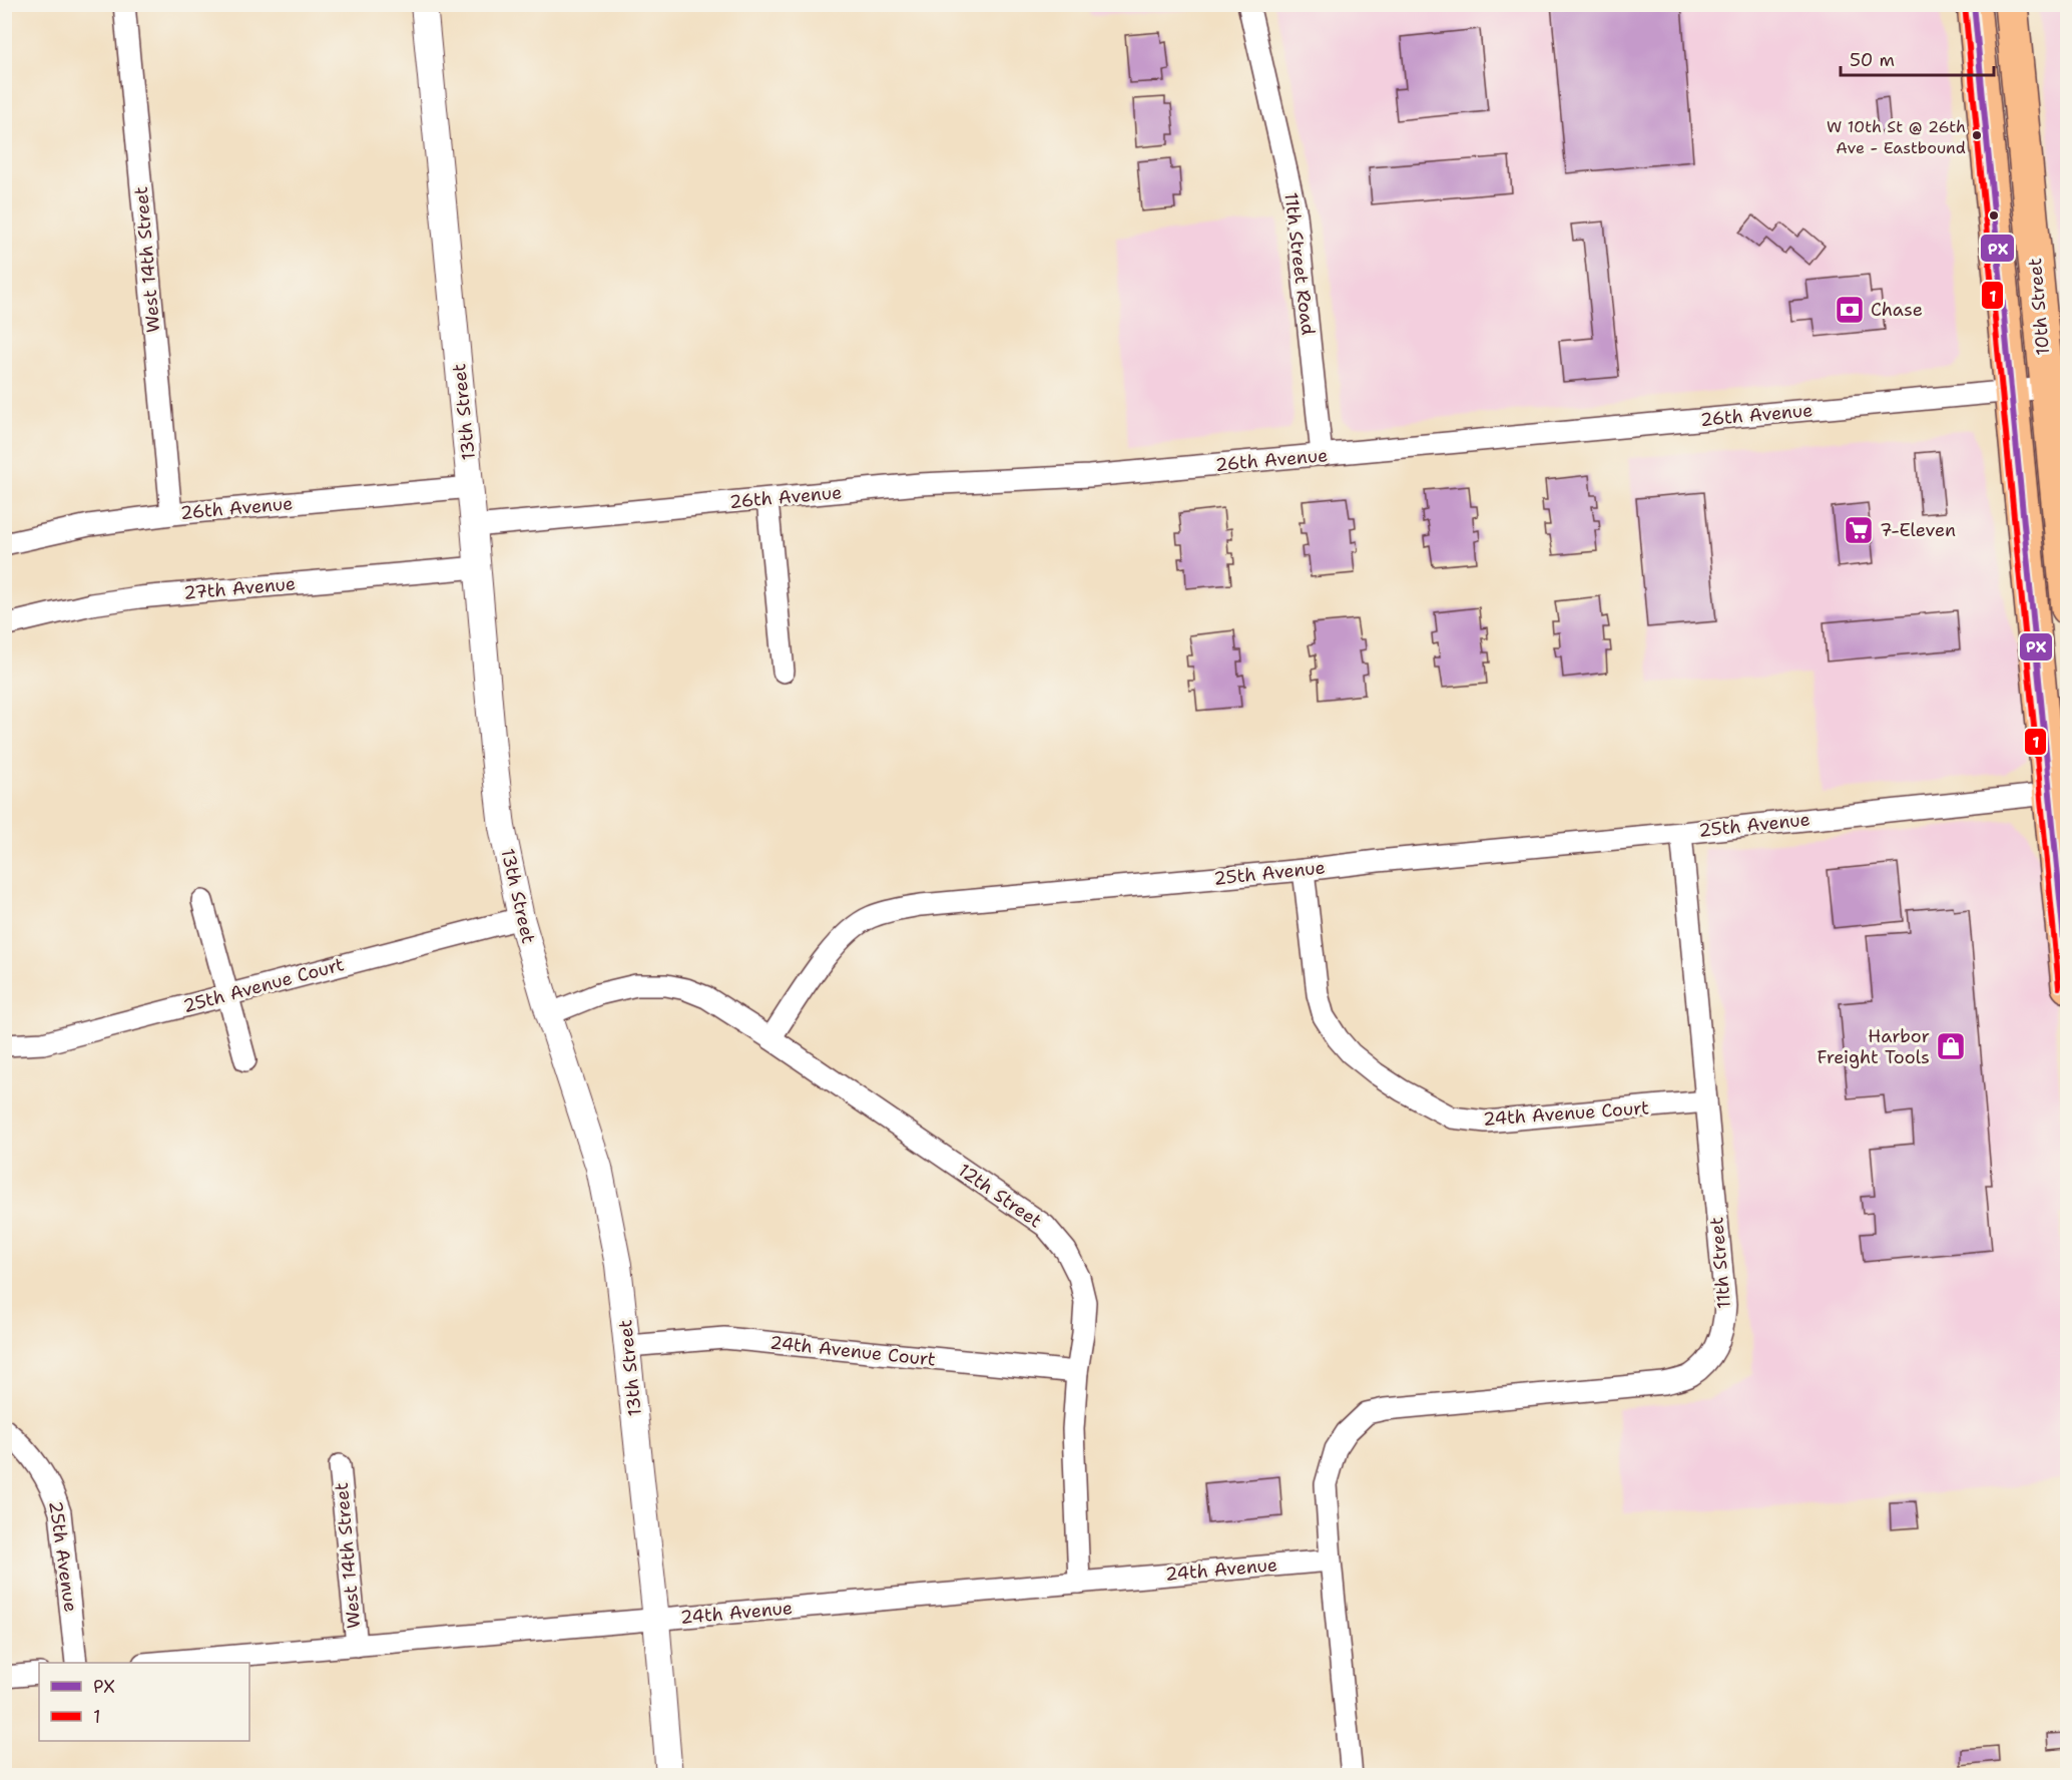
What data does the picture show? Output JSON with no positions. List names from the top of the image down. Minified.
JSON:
{"streets":{"main road":["10th Street"],"street":["West 14th Street","11th Street Road","13th Street","26th Avenue","27th Avenue","25th Avenue","25th Avenue Court","24th Avenue Court","12th Street","11th Street","24th Avenue"]},"crossings":[["West 14th Street","26th Avenue"],["West 14th Street","24th Avenue"],["11th Street Road","26th Avenue"],["10th Street","26th Avenue"],["10th Street","25th Avenue"],["13th Street","26th Avenue"],["13th Street","27th Avenue"],["13th Street","25th Avenue Court"],["13th Street","24th Avenue Court"],["13th Street","24th Avenue"],["25th Avenue","24th Avenue Court"],["25th Avenue","12th Street"],["25th Avenue","11th Street"],["24th Avenue Court","12th Street"],["24th Avenue Court","11th Street"],["12th Street","24th Avenue"],["11th Street","24th Avenue"]],"places":{"other":["W 10th St @ 26th Ave - Eastbound"],"bank":["Chase"],"supermarket":["7-Eleven"],"shop":["Harbor Freight Tools"]},"lines":["transit line PX","transit line 1"],"legend":["PX","1"],"scale_bar":"50 m"}
